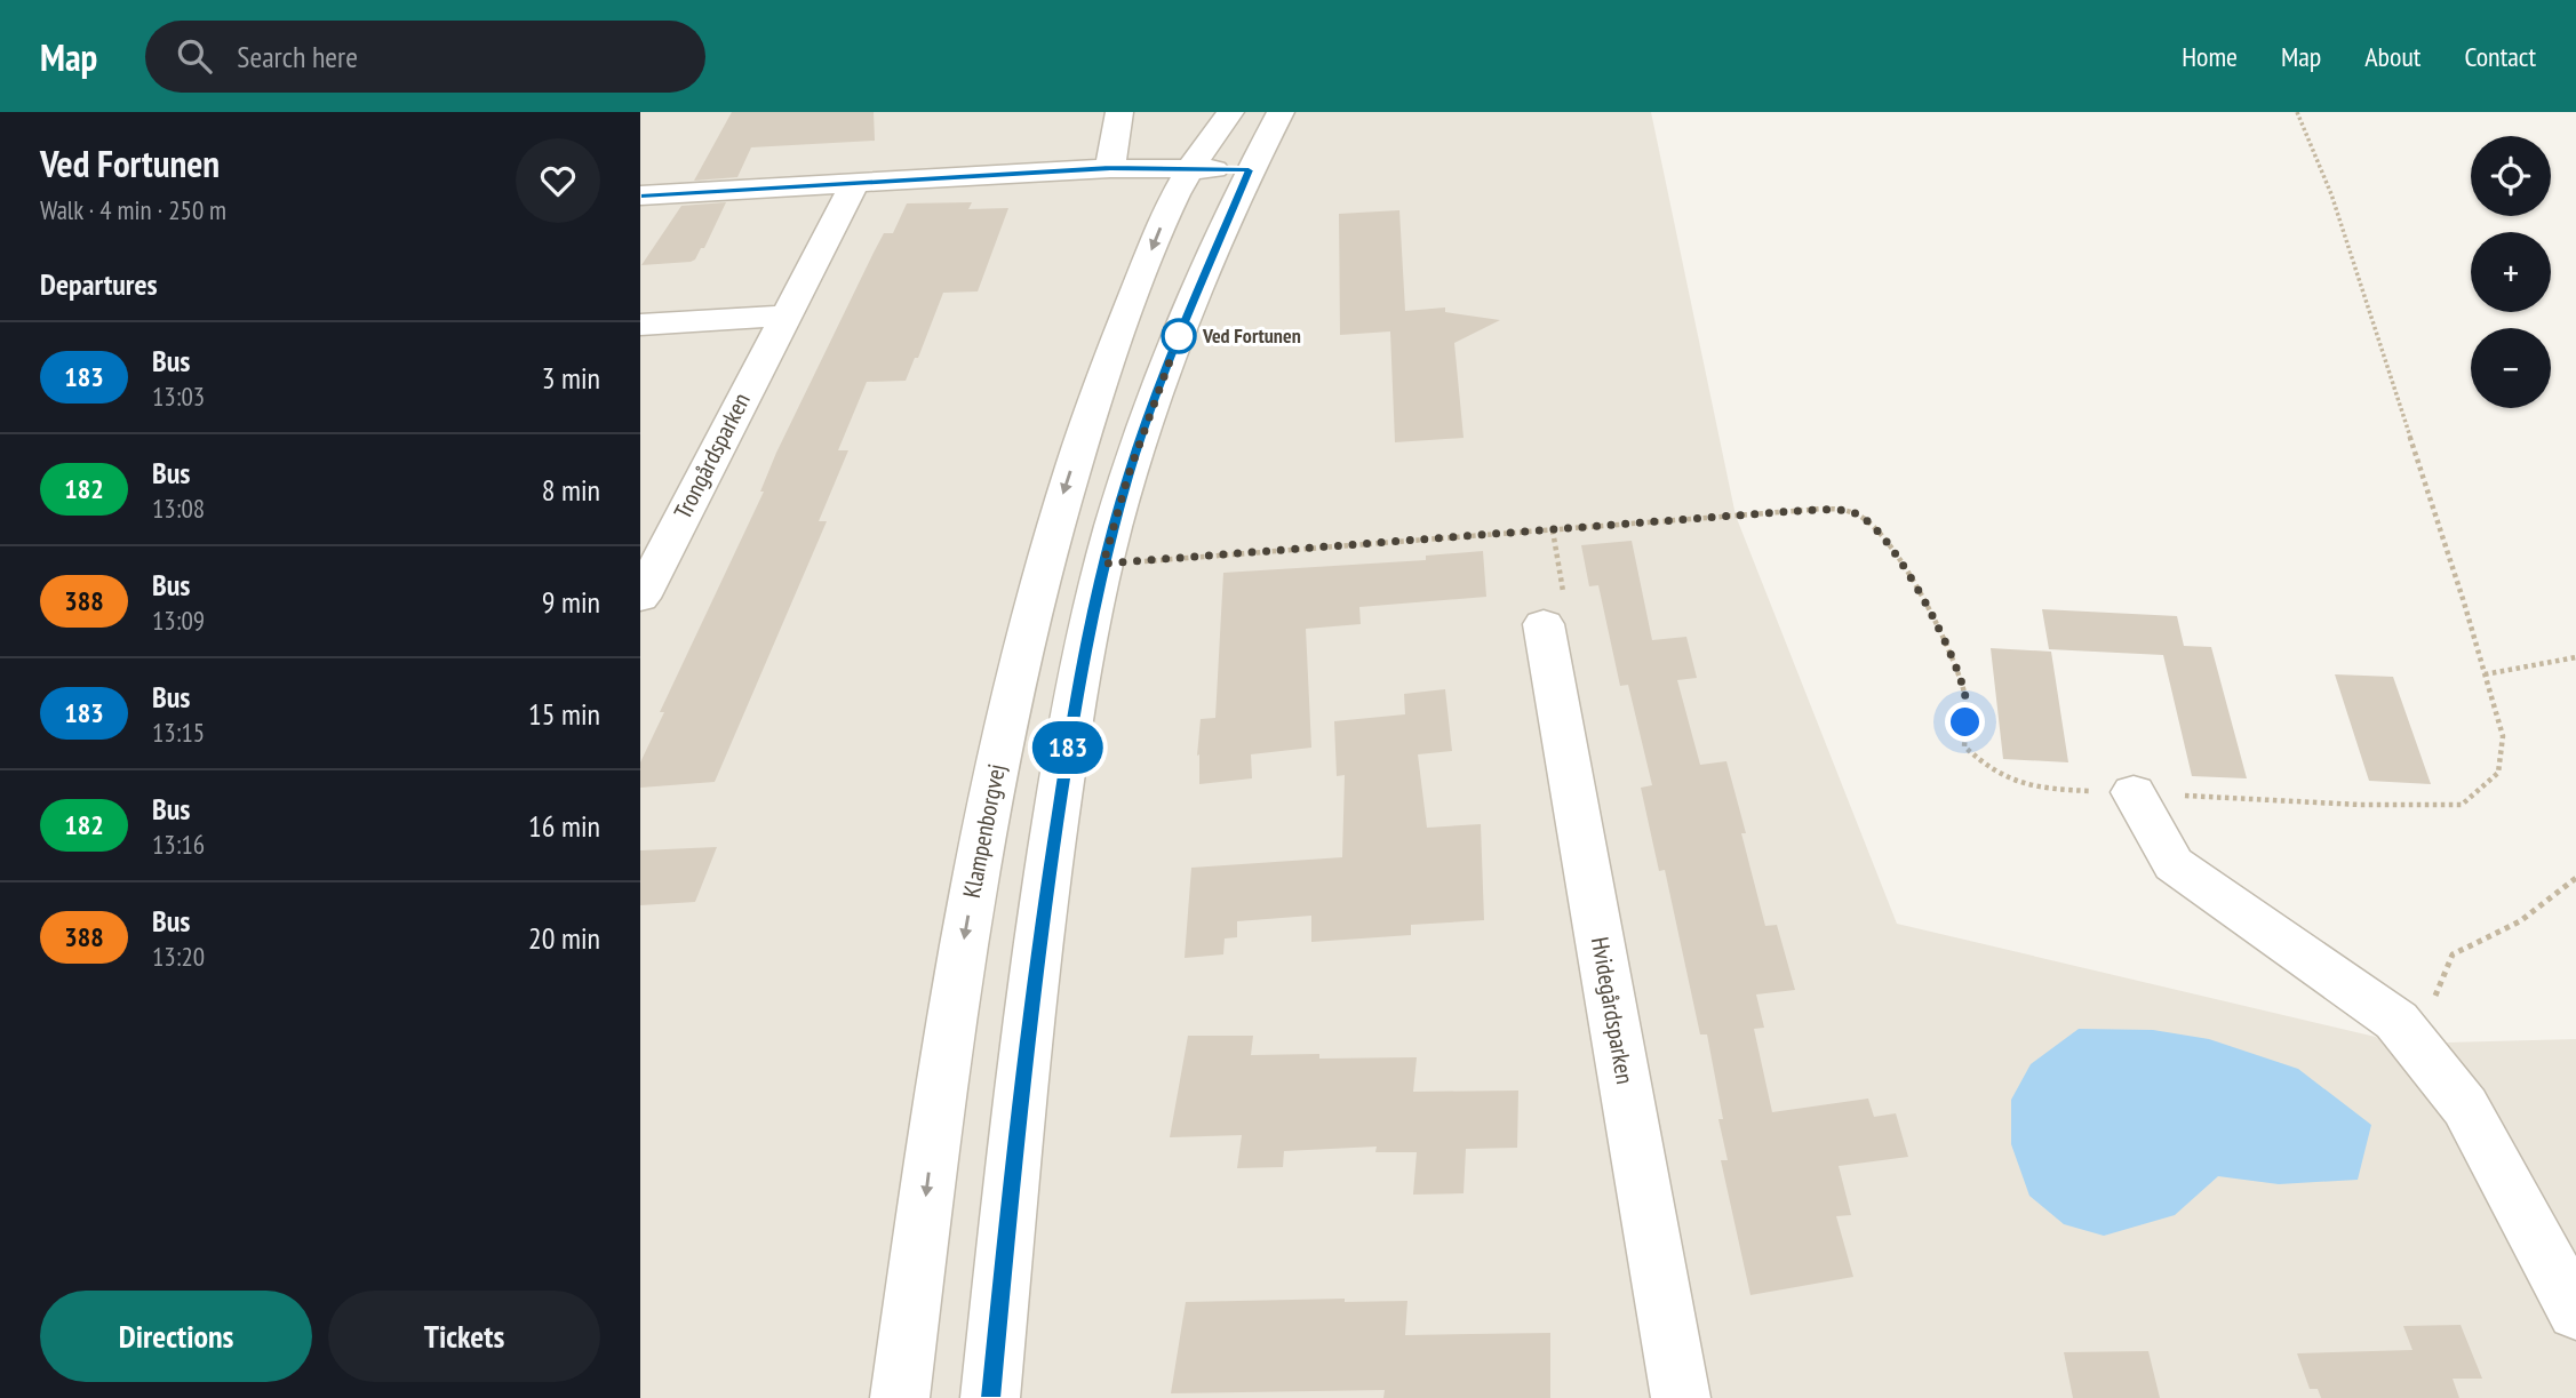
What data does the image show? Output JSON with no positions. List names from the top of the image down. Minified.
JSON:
{"streets":{"street":["Trongårdsparken","Klampenborgvej","Hvidegårdsparken"]},"places":["Ved Fortunen"],"lines":["bus line 183"],"page":{"header":"Map","search":"Search here","nav":["Home","Map","About","Contact"],"heading":[["Ved Fortunen","Walk · 4 min · 250 m"],"Departures"],"on_map":"183","map_buttons":["+","−"],"list":[{"mark":"183","name":"Bus","note":"13:03","value":"3 min"},{"mark":"182","name":"Bus","note":"13:08","value":"8 min"},{"mark":"388","name":"Bus","note":"13:09","value":"9 min"},{"mark":"183","name":"Bus","note":"13:15","value":"15 min"},{"mark":"182","name":"Bus","note":"13:16","value":"16 min"},{"mark":"388","name":"Bus","note":"13:20","value":"20 min"}],"buttons":["Directions","Tickets"]}}
